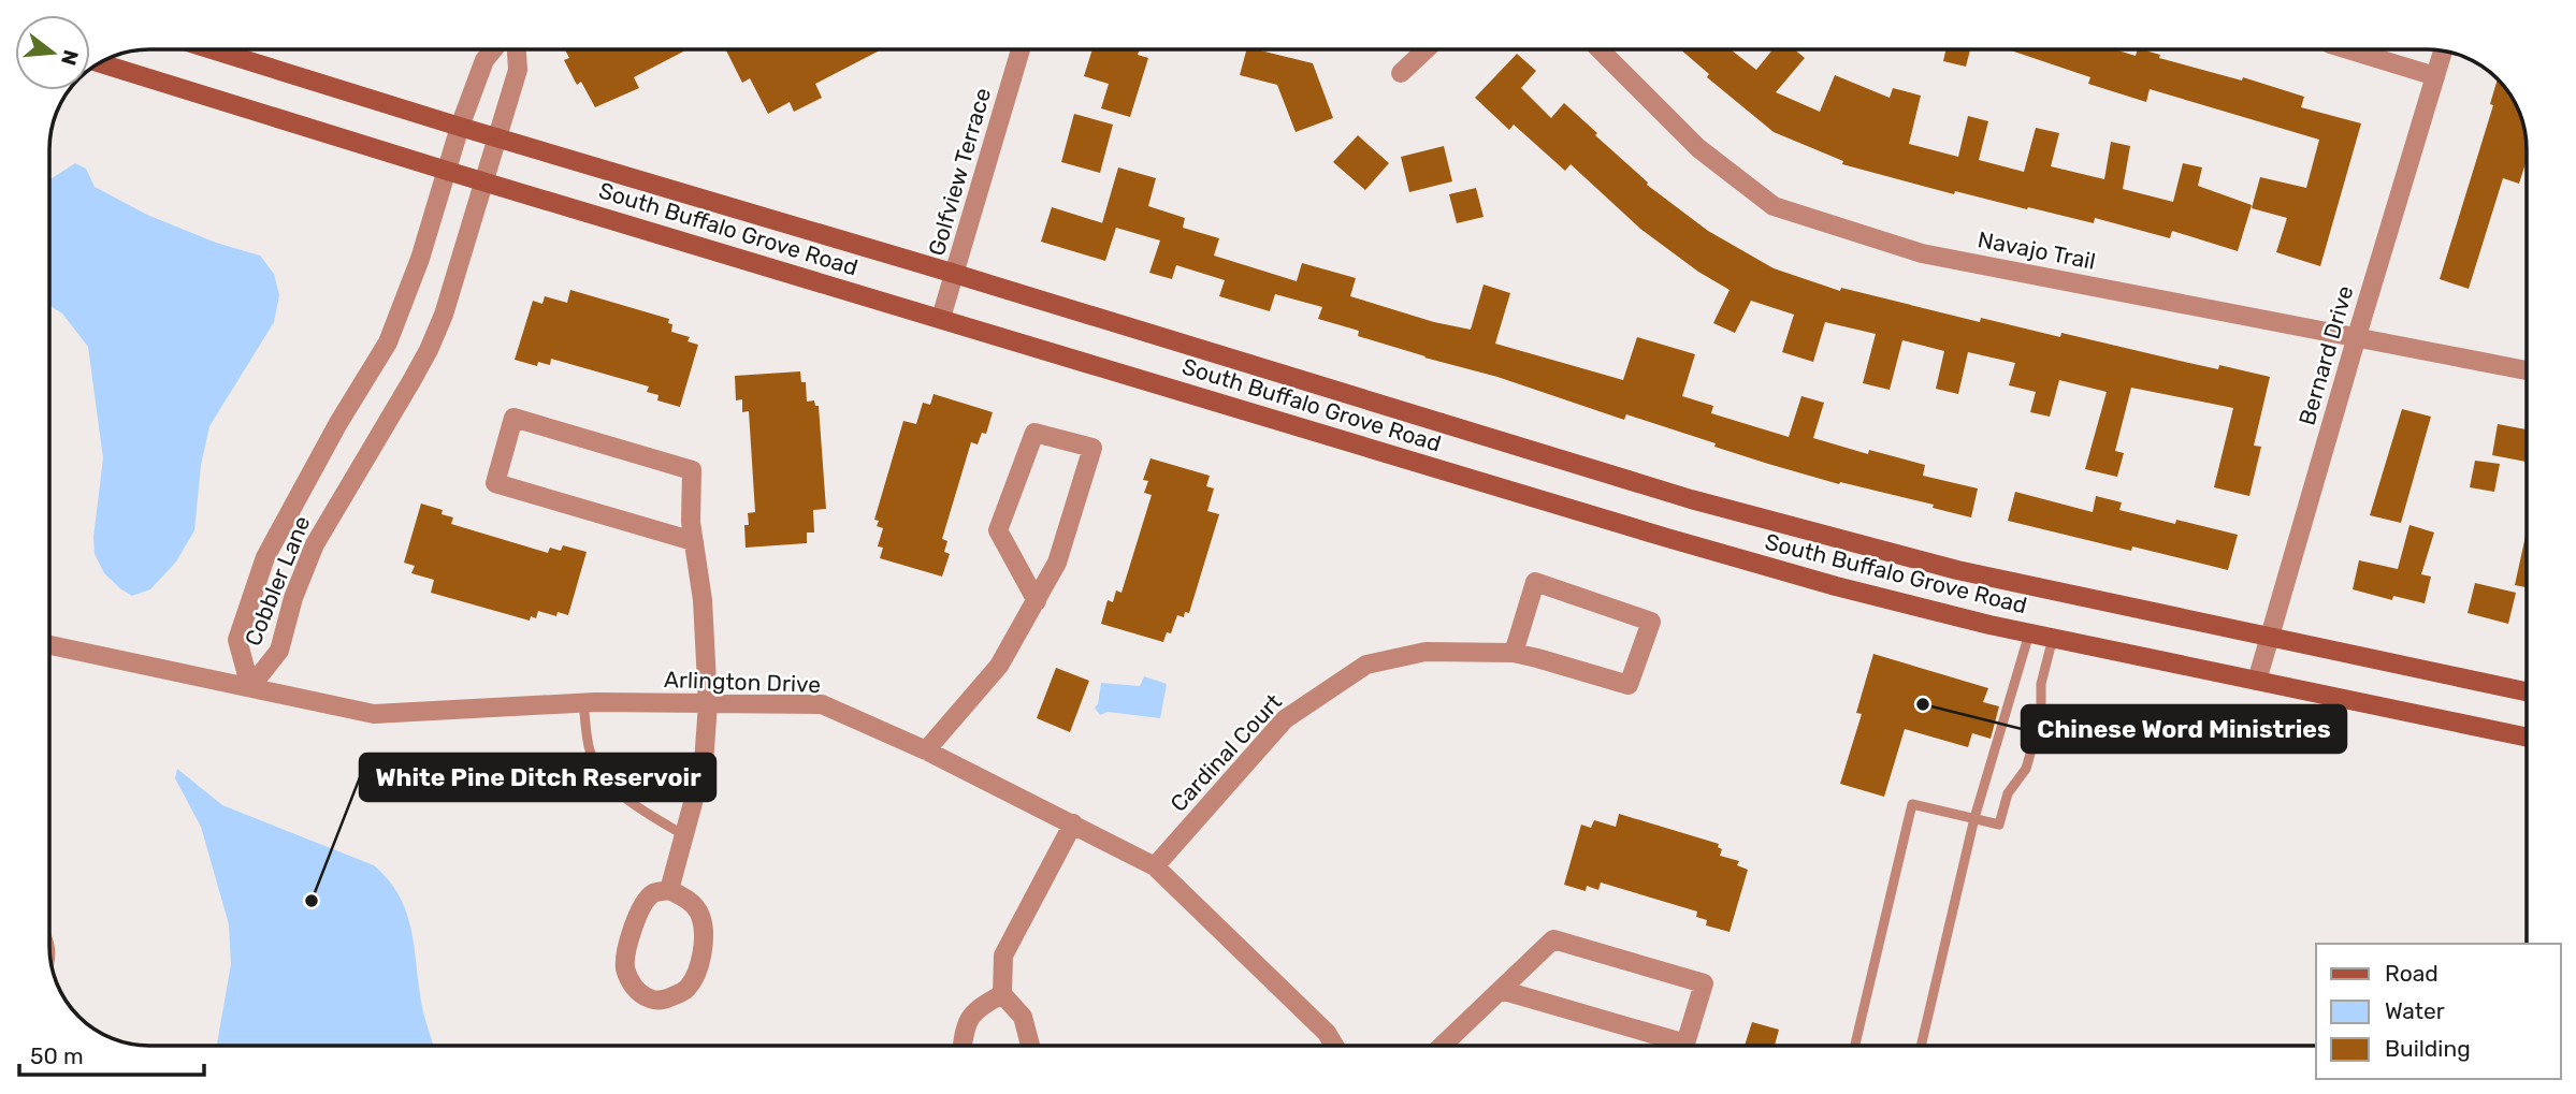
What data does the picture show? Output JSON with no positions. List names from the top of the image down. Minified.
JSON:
{"streets":{"main road":["South Buffalo Grove Road"],"street":["Golfview Terrace","Navajo Trail","Bernard Drive","Cobbler Lane","Arlington Drive","Cardinal Court"]},"crossings":[["Golfview Terrace","South Buffalo Grove Road"],["South Buffalo Grove Road","Bernard Drive"],["South Buffalo Grove Road","Cobbler Lane"],["Navajo Trail","Bernard Drive"],["Cobbler Lane","Arlington Drive"],["Arlington Drive","Cardinal Court"]],"places":["Chinese Word Ministries","White Pine Ditch Reservoir"],"legend":["Road","Water","Building"],"scale_bar":"50 m","north":"right"}
